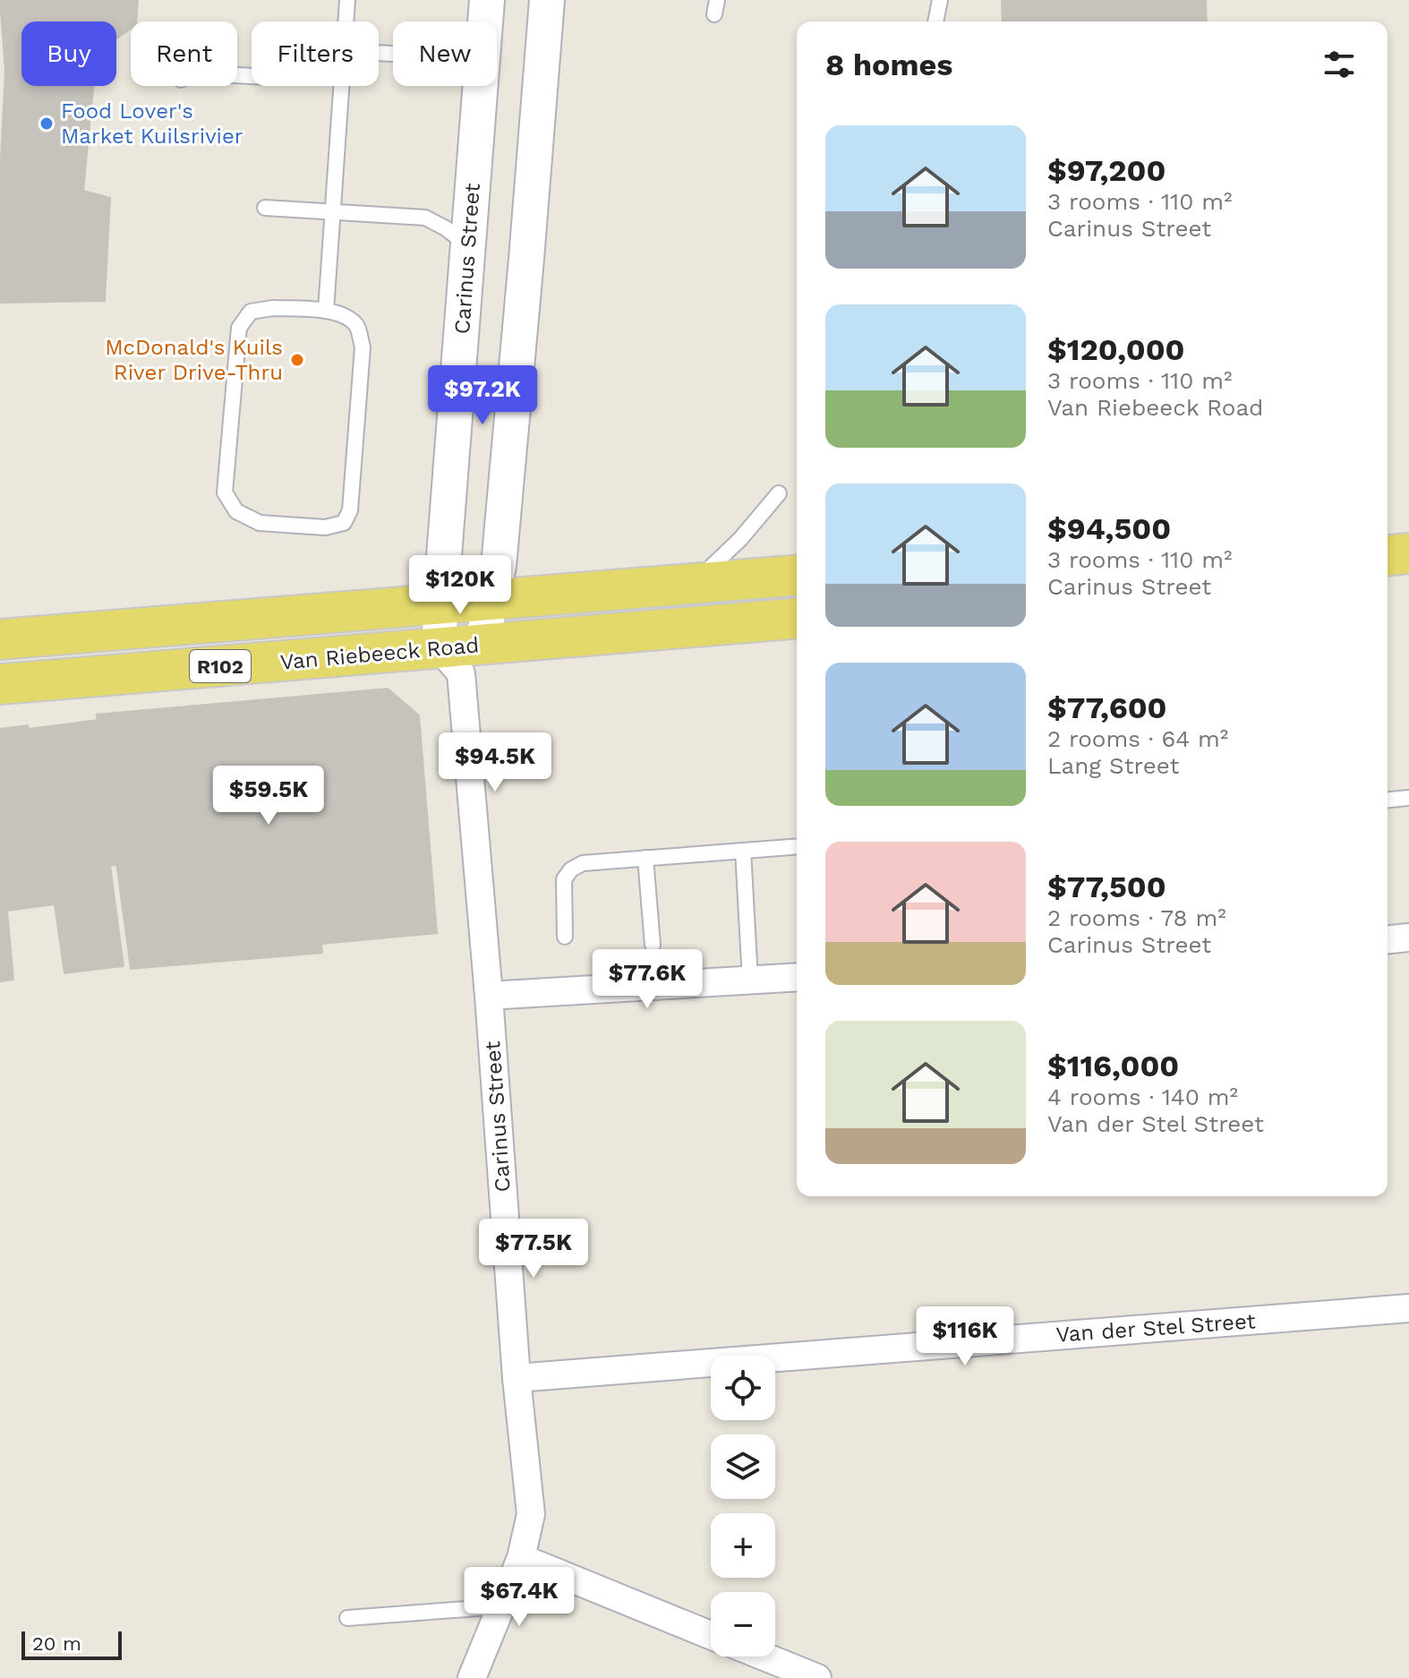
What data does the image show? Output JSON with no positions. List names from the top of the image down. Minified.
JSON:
{"streets":{"main road":["Van Riebeeck Road","R102"],"street":["Carinus Street","Van der Stel Street"]},"crossings":[["Carinus Street","Van Riebeeck Road"],["Carinus Street","Van der Stel Street"]],"places":["Food Lover's Market Kuilsrivier","McDonald's Kuils River Drive-Thru"],"scale_bar":"20 m","page":{"chip":["Buy","Rent","Filters","New"],"heading":"8 homes","list":[{"name":"$97,200","note":"3 rooms · 110 m² · Carinus Street"},{"name":"$120,000","note":"3 rooms · 110 m² · Van Riebeeck Road"},{"name":"$94,500","note":"3 rooms · 110 m² · Carinus Street"},{"name":"$77,600","note":"2 rooms · 64 m² · Lang Street"},{"name":"$77,500","note":"2 rooms · 78 m² · Carinus Street"},{"name":"$116,000","note":"4 rooms · 140 m² · Van der Stel Street"}],"price":["$97.2K","$120K","$94.5K","$59.5K","$77.6K","$77.5K","$116K","$67.4K"],"map_buttons":["+","−"],"scale":"20 m"}}
